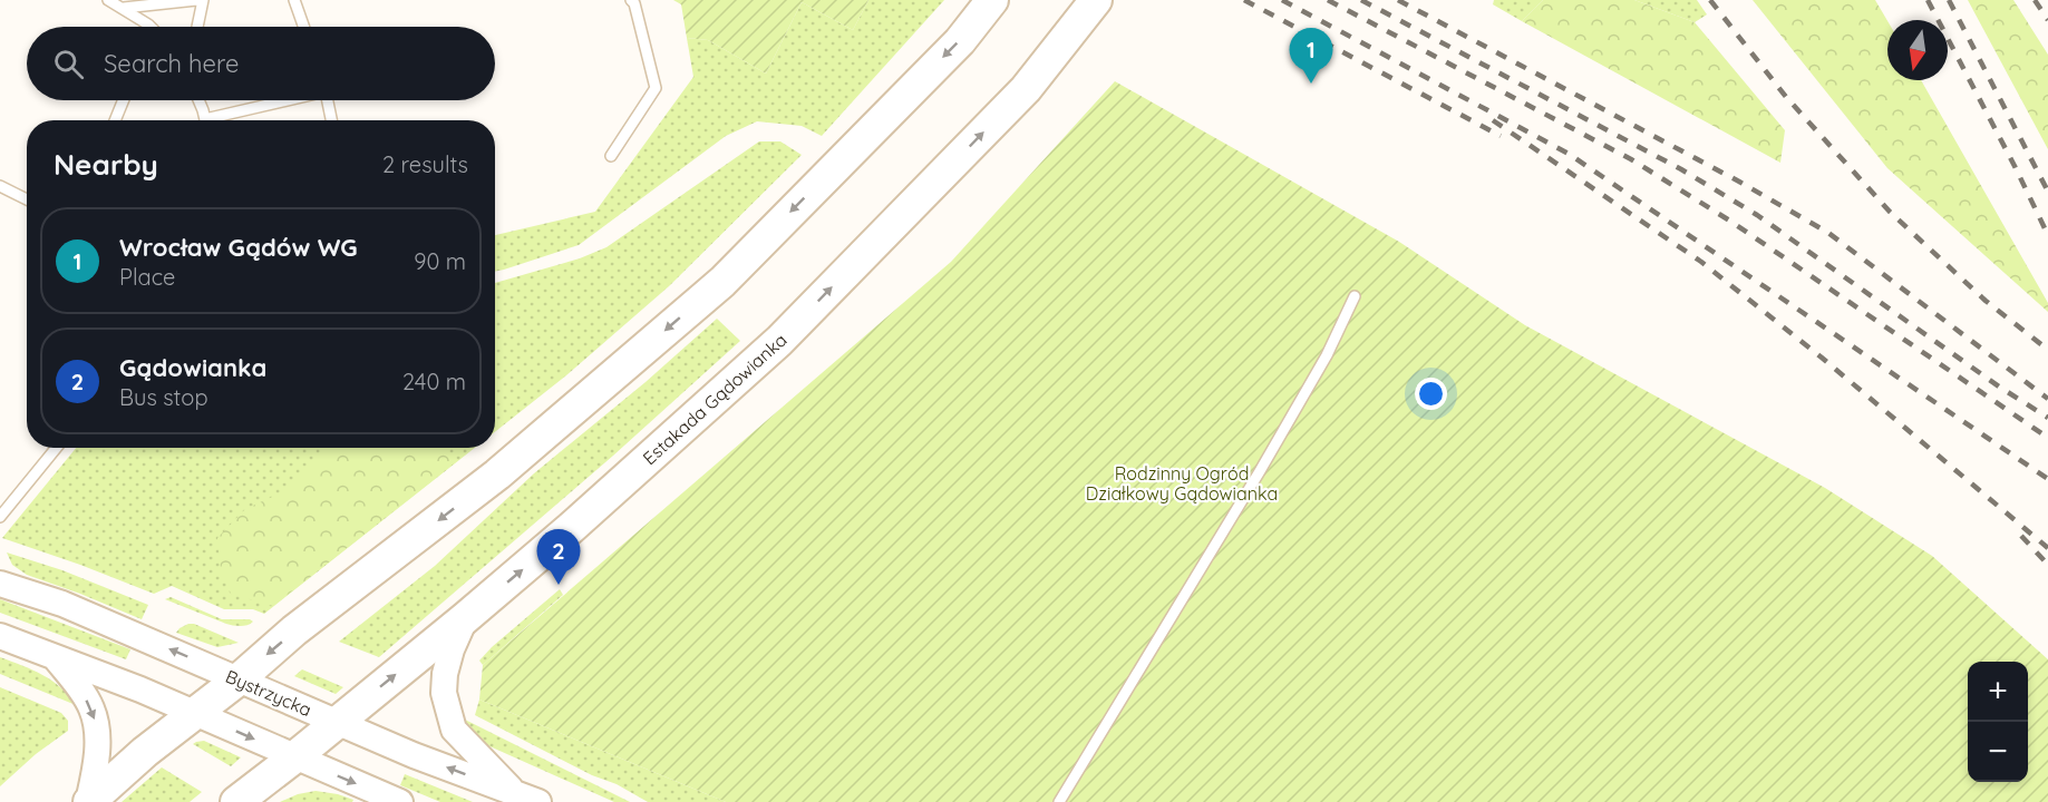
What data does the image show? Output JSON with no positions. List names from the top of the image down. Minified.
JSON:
{"streets":{"main road":["Estakada Gądowianka"],"street":["Bystrzycka"]},"crossings":[["Estakada Gądowianka","Bystrzycka"]],"parks":["Rodzinny Ogród Działkowy Gądowianka"],"north":"bottom","page":{"search":"Search here","pins":["1","2"],"heading":["Nearby","2 results"],"list":[{"mark":"1","name":"Wrocław Gądów WG","note":"Place","value":"90 m"},{"mark":"2","name":"Gądowianka","note":"Bus stop","value":"240 m"}],"map_buttons":["+","−"]}}
